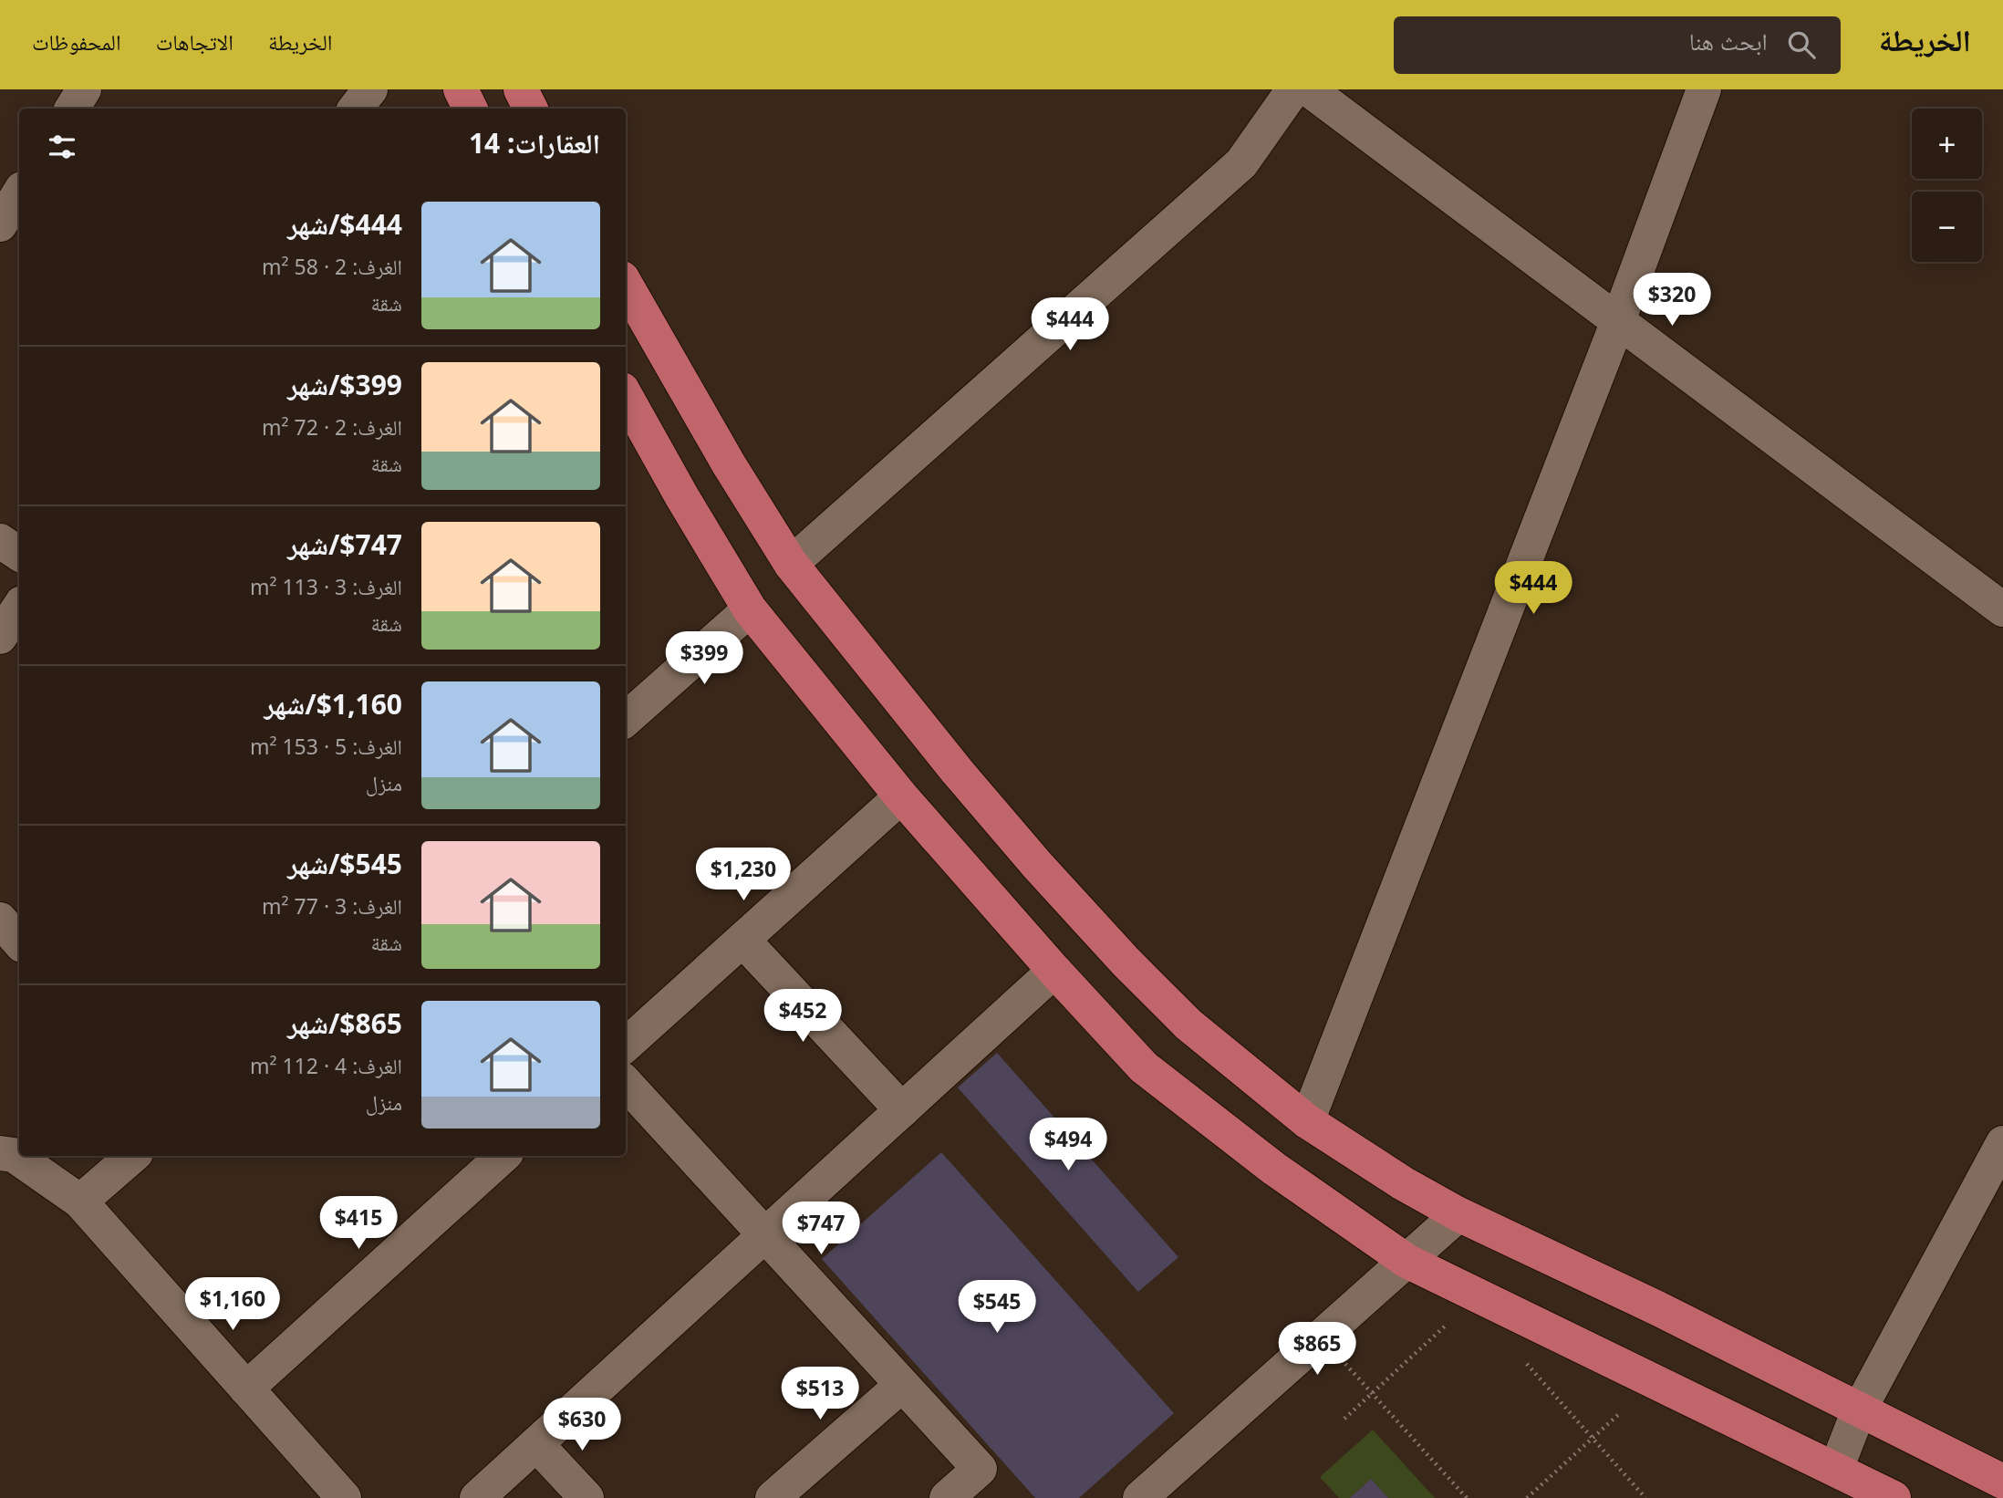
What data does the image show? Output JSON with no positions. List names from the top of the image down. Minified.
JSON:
{"page":{"header":"الخريطة","search":"ابحث هنا","nav":["الخريطة","الاتجاهات","المحفوظات"],"map_buttons":["+","−"],"heading":"العقارات: 14","list":[{"name":"$444/شهر","note":"الغرف: 2 · 58 m² · شقة"},{"name":"$399/شهر","note":"الغرف: 2 · 72 m² · شقة"},{"name":"$747/شهر","note":"الغرف: 3 · 113 m² · شقة"},{"name":"$1,160/شهر","note":"الغرف: 5 · 153 m² · منزل"},{"name":"$545/شهر","note":"الغرف: 3 · 77 m² · شقة"},{"name":"$865/شهر","note":"الغرف: 4 · 112 m² · منزل"}],"price":["$320","$444","$444","$399","$1,230","$452","$494","$415","$747","$1,160","$545","$865","$513","$630"]}}
